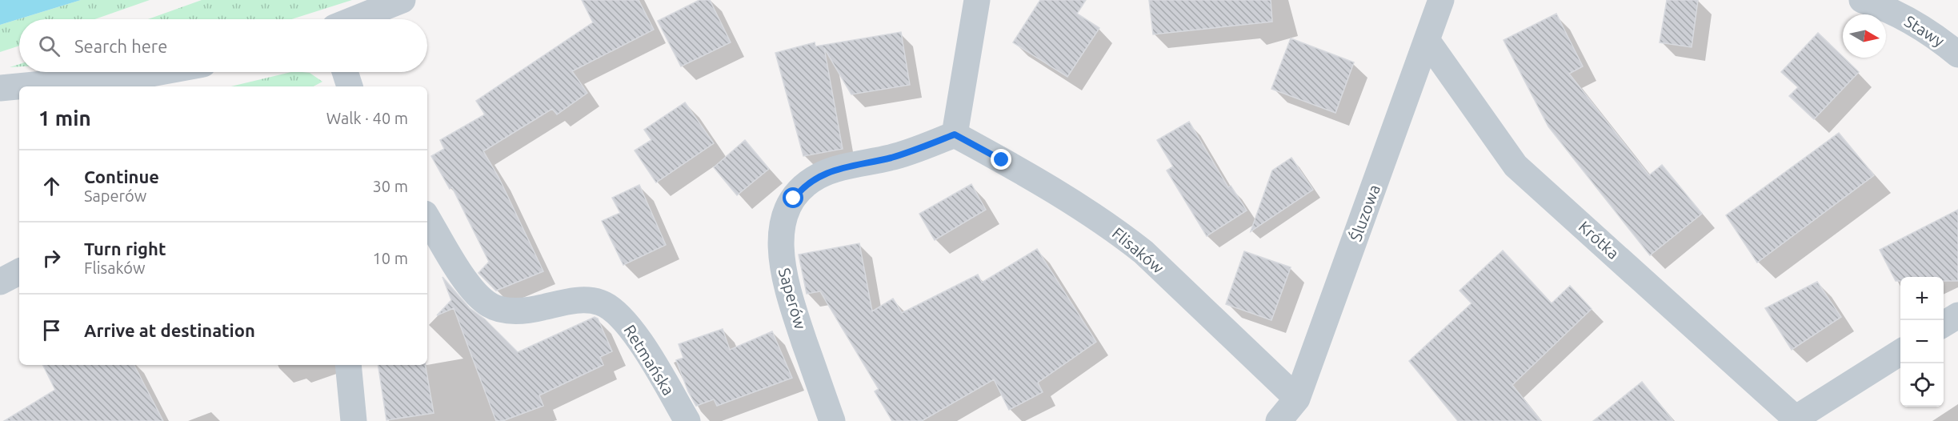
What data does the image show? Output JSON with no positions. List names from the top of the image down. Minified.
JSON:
{"streets":{"street":["Stawy","Śluzowa","Krótka","Flisaków","Saperów","Retmańska"]},"crossings":[["Śluzowa","Krótka"],["Śluzowa","Flisaków"],["Flisaków","Saperów"]],"north":"right","page":{"search":"Search here","heading":["1 min","Walk · 40 m"],"list":[["Continue","Saperów","30 m"],["Turn right","Flisaków","10 m"],"Arrive at destination"],"map_buttons":["+","−"]}}
